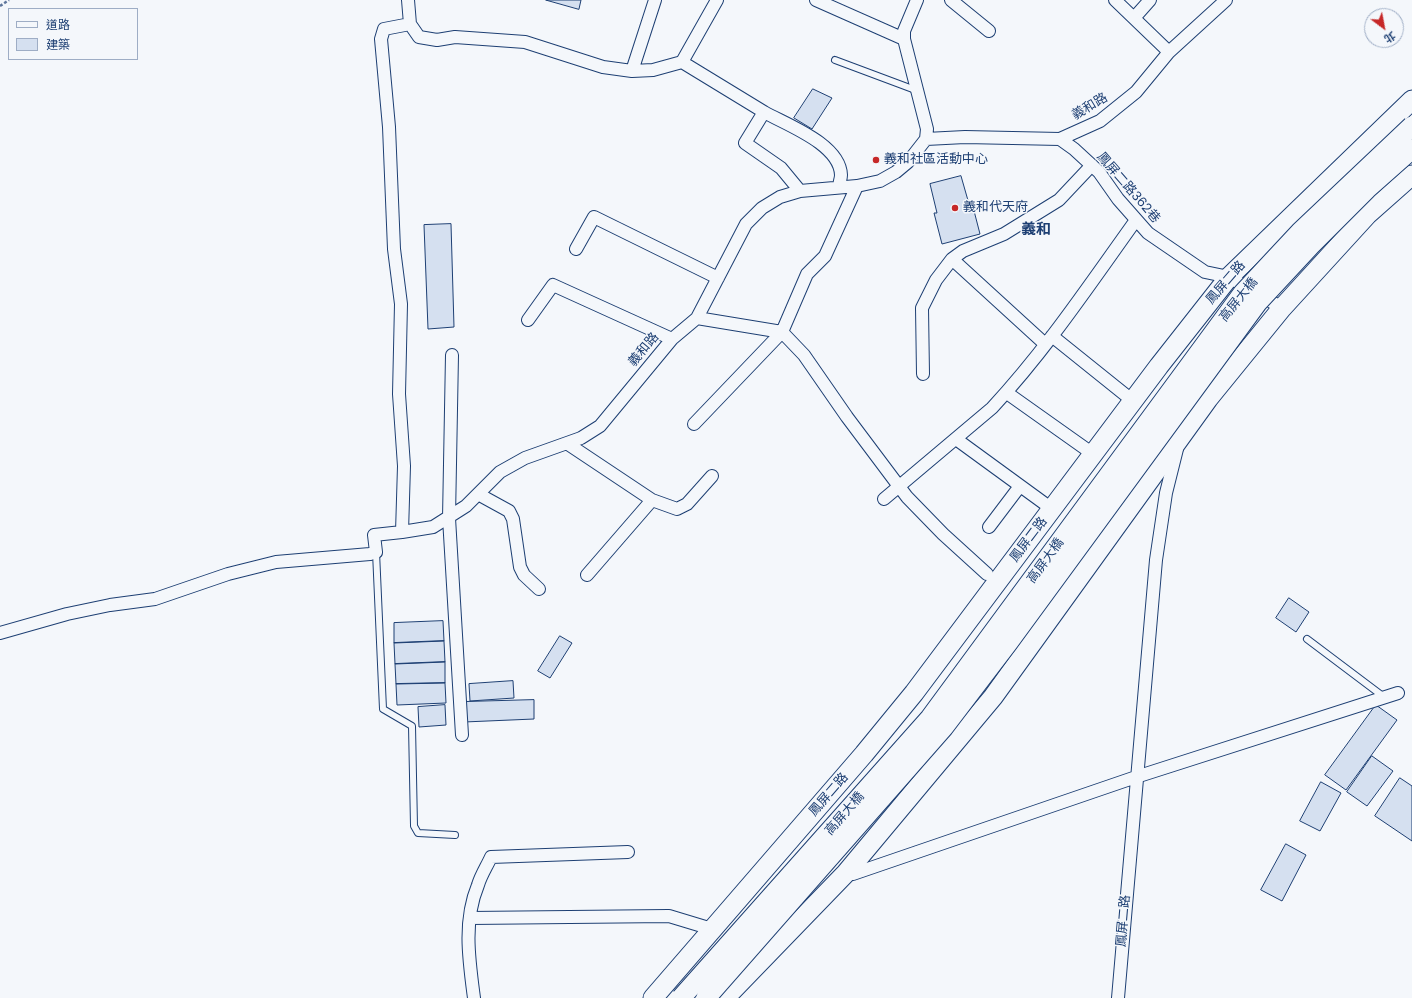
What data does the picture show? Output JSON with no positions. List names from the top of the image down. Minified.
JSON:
{"streets":{"main road":["鳳屏二路","高屏大橋"],"street":["義和路","鳳屏二路362巷"]},"crossings":[["義和路","鳳屏二路362巷"],["鳳屏二路362巷","鳳屏二路"]],"districts":["義和"],"places":["義和社區活動中心","義和代天府"],"legend":["道路","建築"],"north":"bottom right"}
